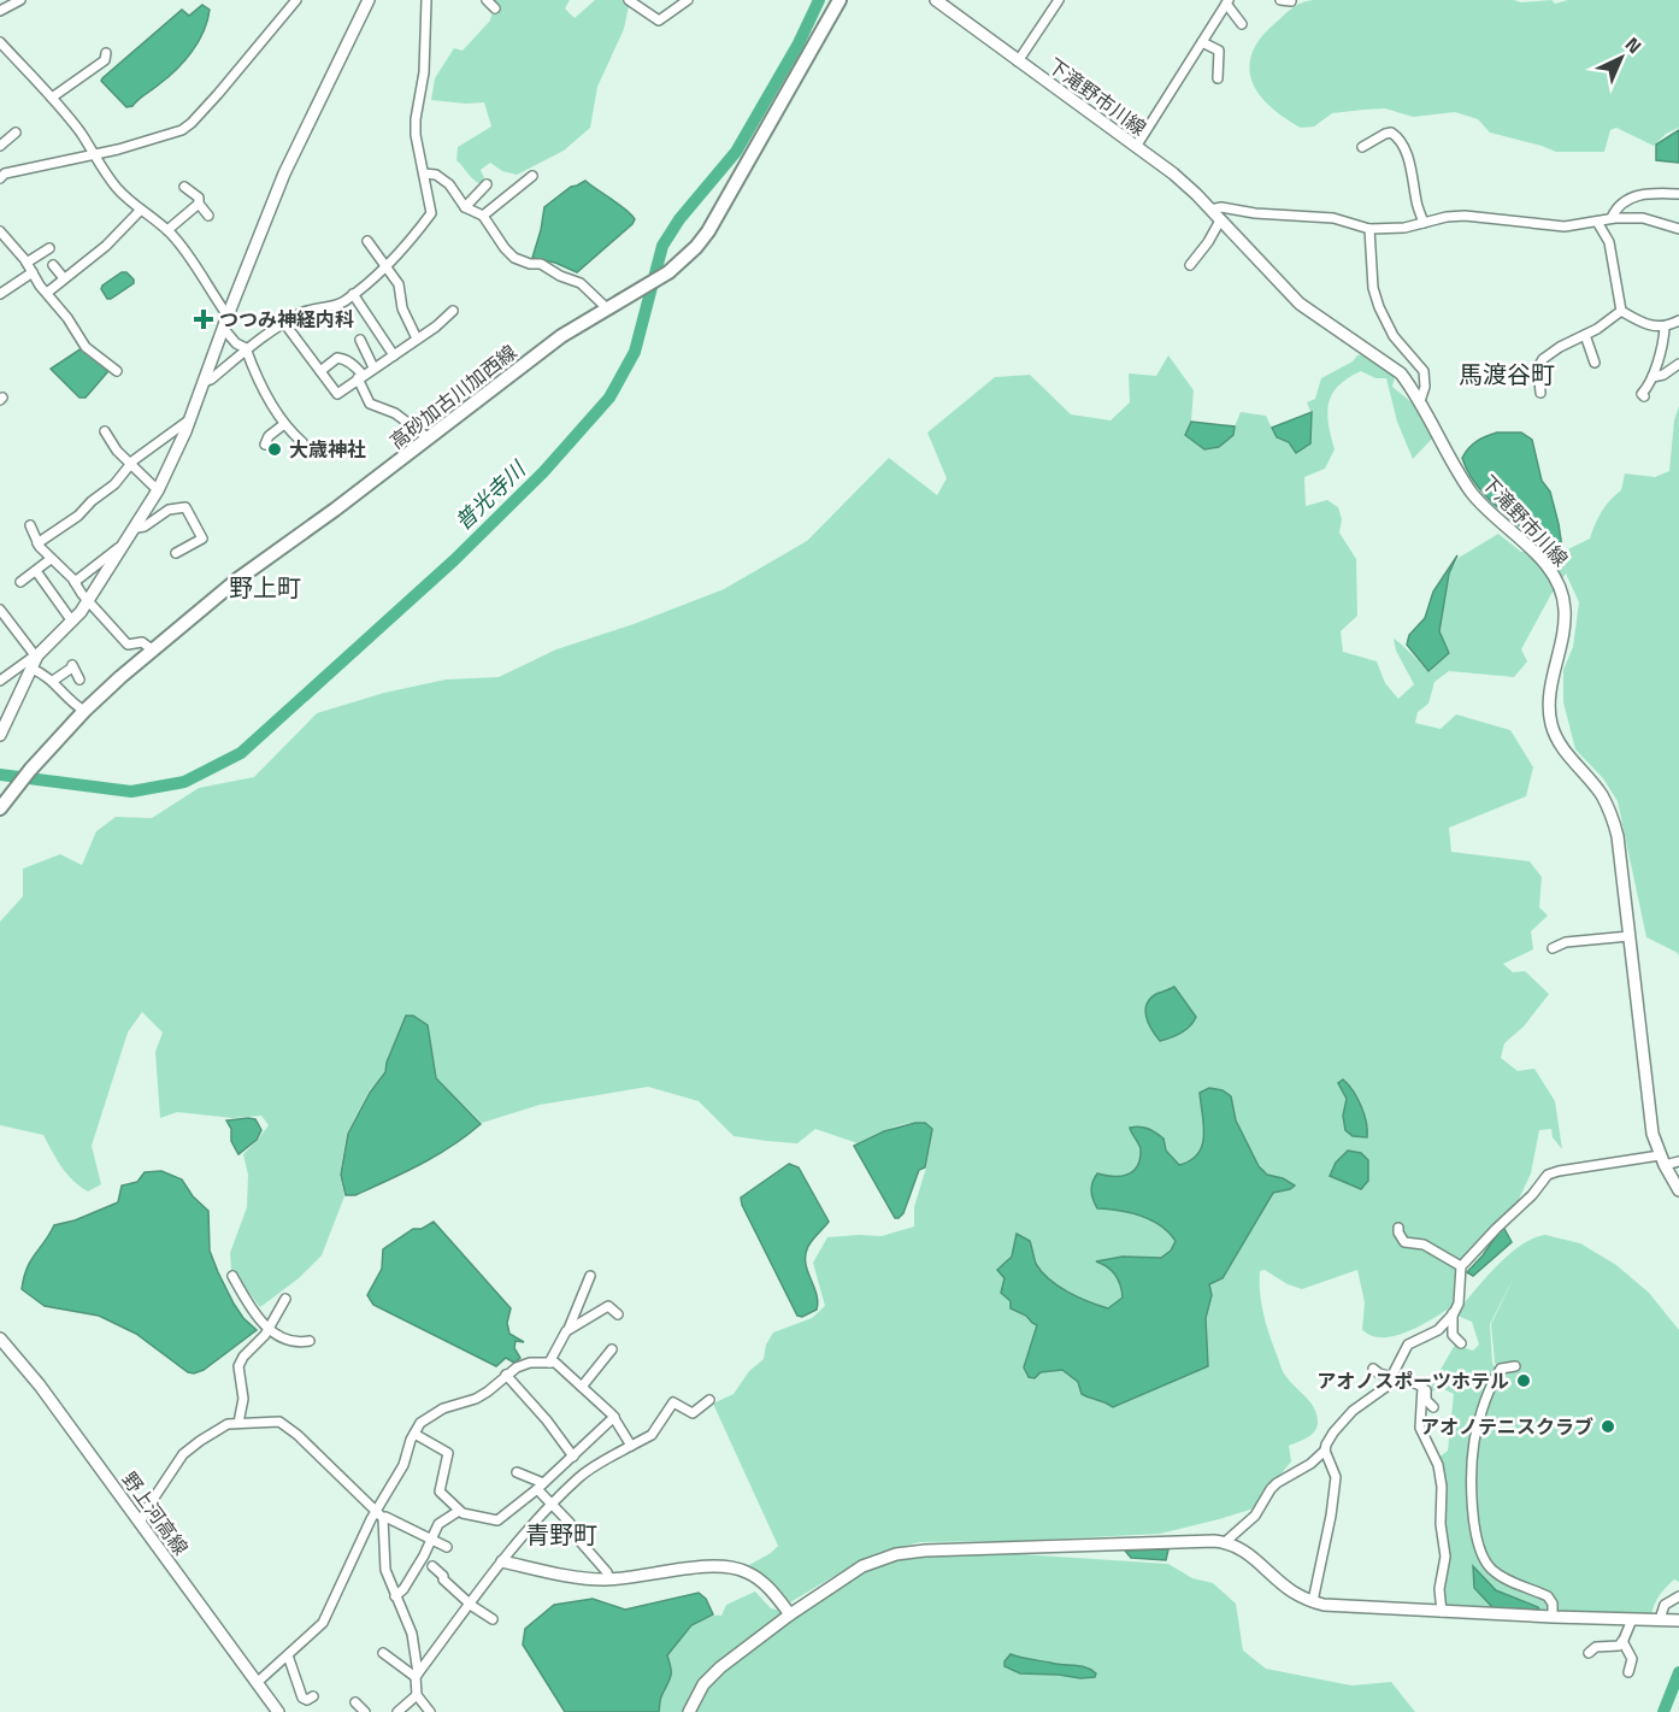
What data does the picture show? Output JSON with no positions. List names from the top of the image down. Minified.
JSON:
{"streets":{"main road":["高砂加古川加西線"],"street":["下滝野市川線","野上河高線"]},"districts":["馬渡谷町","野上町","青野町"],"water":["普光寺川"],"places":{"health":["つつみ神経内科"],"other":["大歳神社","アオノスポーツホテル","アオノテニスクラブ"]},"north":"top right"}
